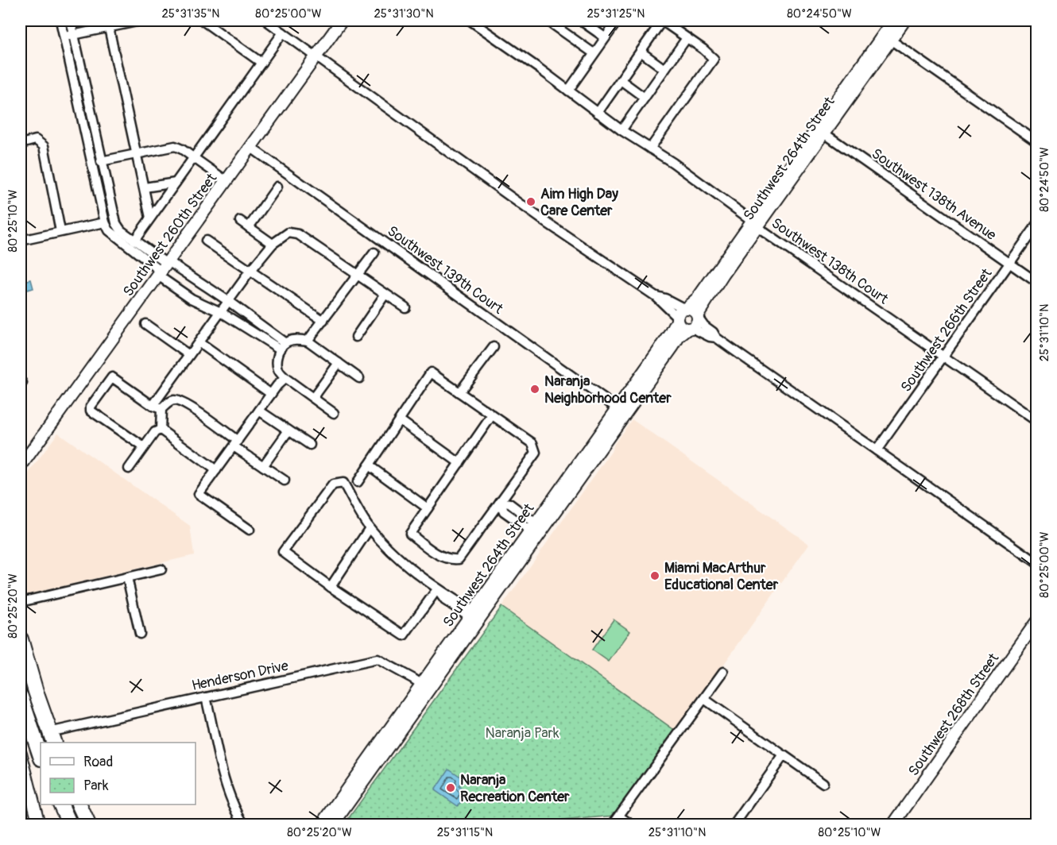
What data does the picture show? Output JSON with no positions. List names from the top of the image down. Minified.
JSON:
{"streets":{"street":["Southwest 264th Street","Southwest 138th Avenue","Southwest 260th Street","Southwest 138th Court","Southwest 139th Court","Southwest 266th Street","Henderson Drive","Southwest 268th Street"]},"crossings":[["Southwest 264th Street","Southwest 138th Avenue"],["Southwest 264th Street","Southwest 138th Court"],["Southwest 264th Street","Southwest 139th Court"],["Southwest 264th Street","Henderson Drive"],["Southwest 138th Avenue","Southwest 266th Street"],["Southwest 260th Street","Southwest 139th Court"],["Southwest 138th Court","Southwest 266th Street"]],"parks":["Naranja Park"],"places":["Aim High Day Care Center","Naranja Neighborhood Center","Miami MacArthur Educational Center","Naranja Recreation Center"],"legend":["Road","Park"],"coordinates":["25°31'35\"N","80°25'00\"W","25°31'30\"N","25°31'25\"N","80°24'50\"W","80°25'10\"W","25°31'10\"N","80°25'20\"W","25°31'15\"N"]}
